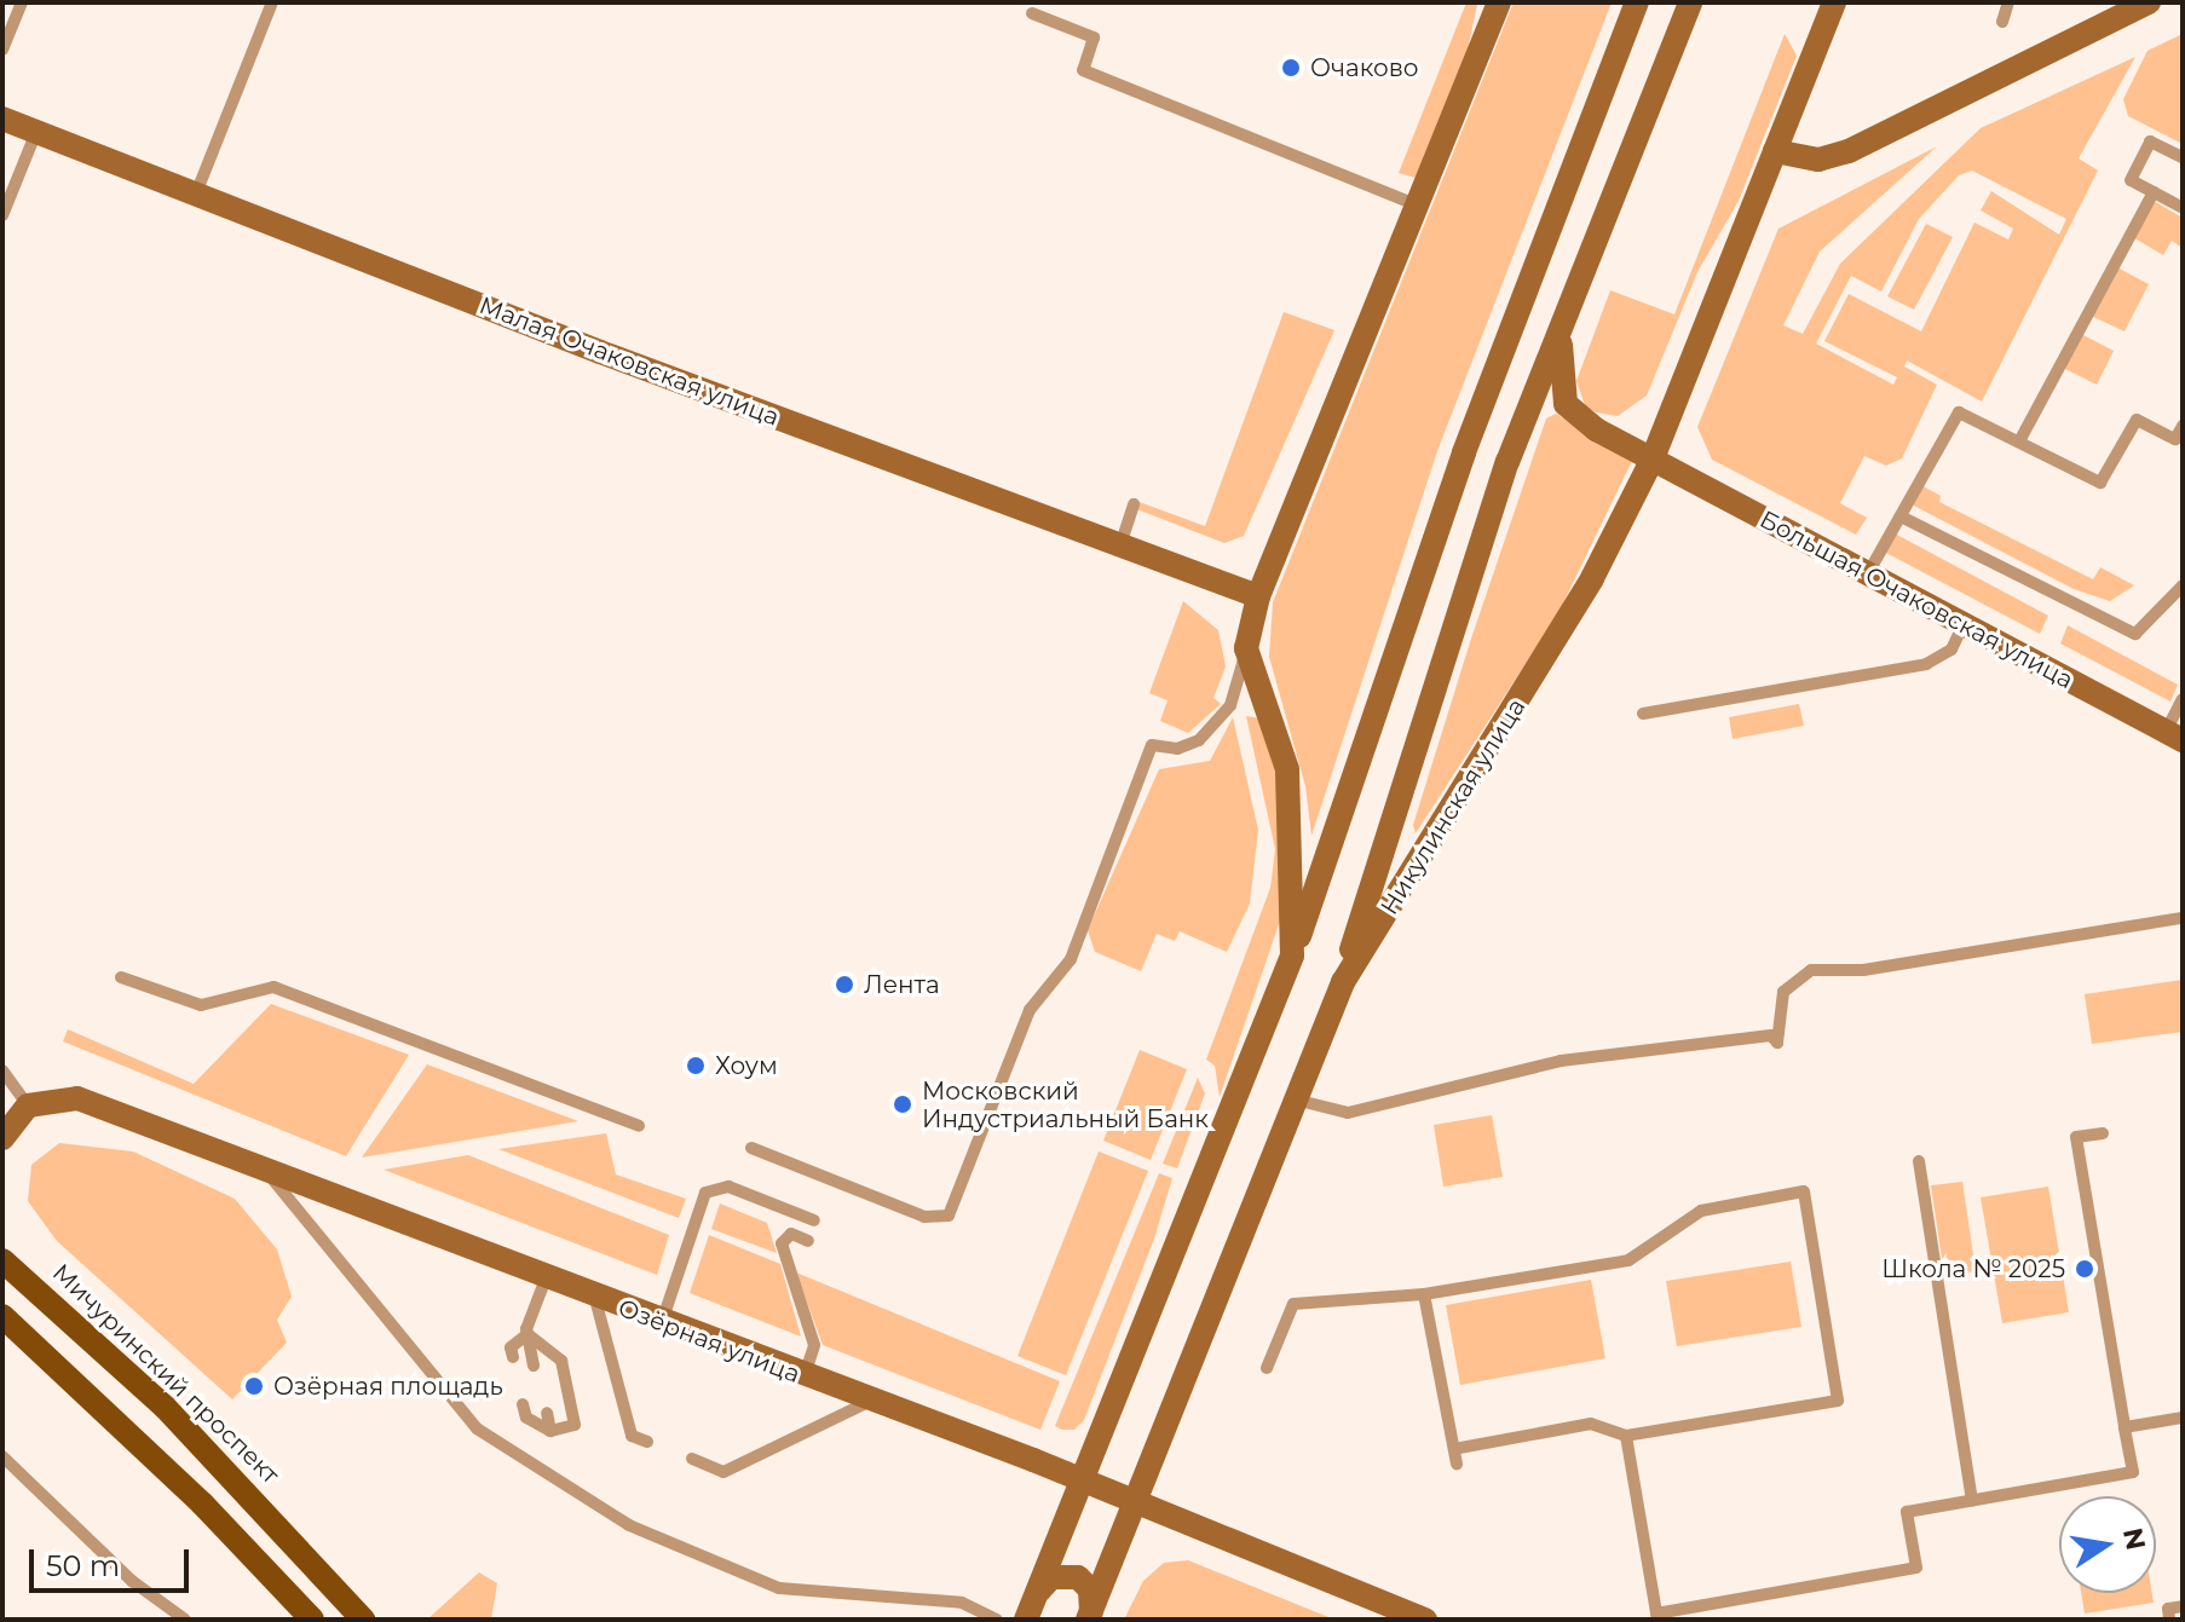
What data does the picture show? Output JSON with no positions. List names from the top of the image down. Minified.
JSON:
{"streets":{"main road":["Мичуринский проспект"],"street":["Малая Очаковская улица","Большая Очаковская улица","Никулинская улица","Озёрная улица"]},"crossings":[["Большая Очаковская улица","Никулинская улица"],["Никулинская улица","Озёрная улица"]],"places":["Очаково","Лента","Хоум","Московский Индустриальный Банк","Школа № 2025","Озёрная площадь"],"scale_bar":"50 m","north":"right"}
